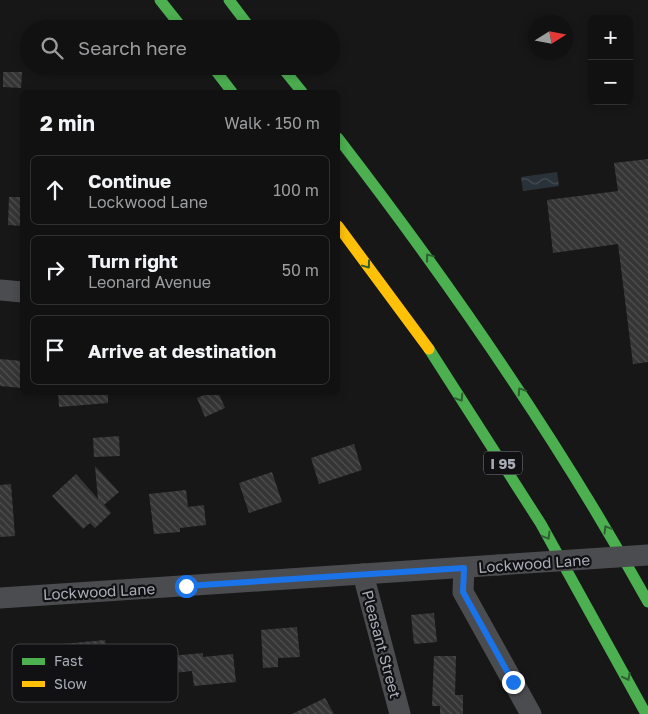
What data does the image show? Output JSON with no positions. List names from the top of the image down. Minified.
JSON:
{"streets":{"highway":["I 95"],"street":["Lockwood Lane","Pleasant Street"]},"crossings":[["Lockwood Lane","Pleasant Street"]],"legend":["Fast","Slow"],"north":"right","page":{"map_buttons":["+","−"],"search":"Search here","heading":["2 min","Walk · 150 m"],"list":[["Continue","Lockwood Lane","100 m"],["Turn right","Leonard Avenue","50 m"],"Arrive at destination"]}}
